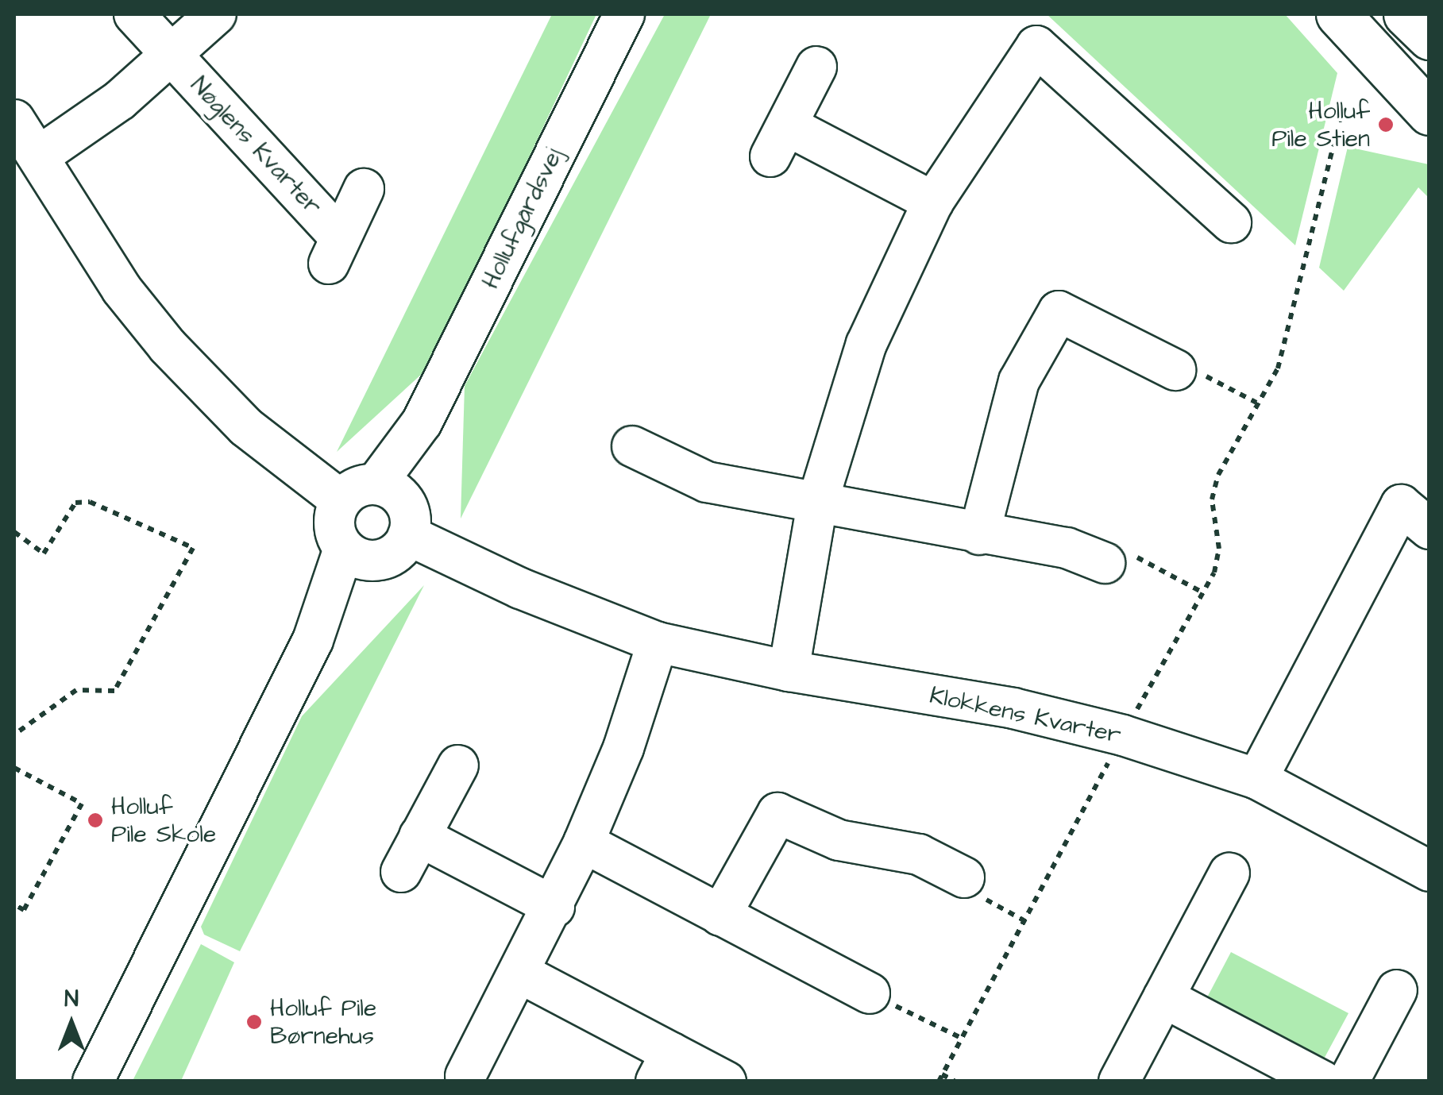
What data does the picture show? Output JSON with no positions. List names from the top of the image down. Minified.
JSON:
{"streets":{"street":["Nøglens Kvarter","Hollufgårdsvej","Klokkens Kvarter"]},"crossings":[["Hollufgårdsvej","Klokkens Kvarter"]],"places":["Holluf Pile Stien","Holluf Pile Skole","Holluf Pile Børnehus"],"north":"top"}
